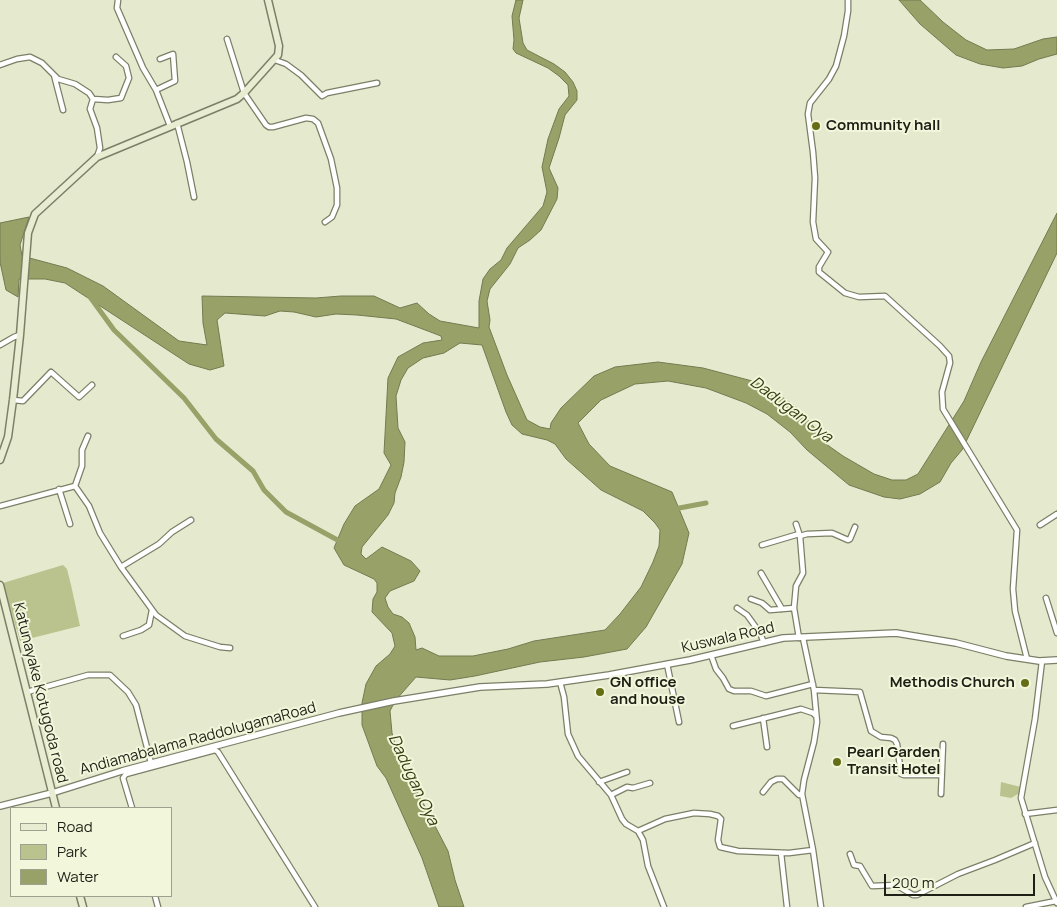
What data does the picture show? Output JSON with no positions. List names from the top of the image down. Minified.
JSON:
{"streets":{"main road":["Katunayake Kotugoda road"],"street":["Kuswala Road","Andiamabalama RaddolugamaRoad"]},"crossings":[["Kuswala Road","Andiamabalama RaddolugamaRoad"],["Katunayake Kotugoda road","Andiamabalama RaddolugamaRoad"]],"water":["Dadugan Oya"],"places":["Community hall","Methodis Church","GN office and house","Pearl Garden Transit Hotel"],"legend":["Road","Park","Water"],"scale_bar":"200 m"}
